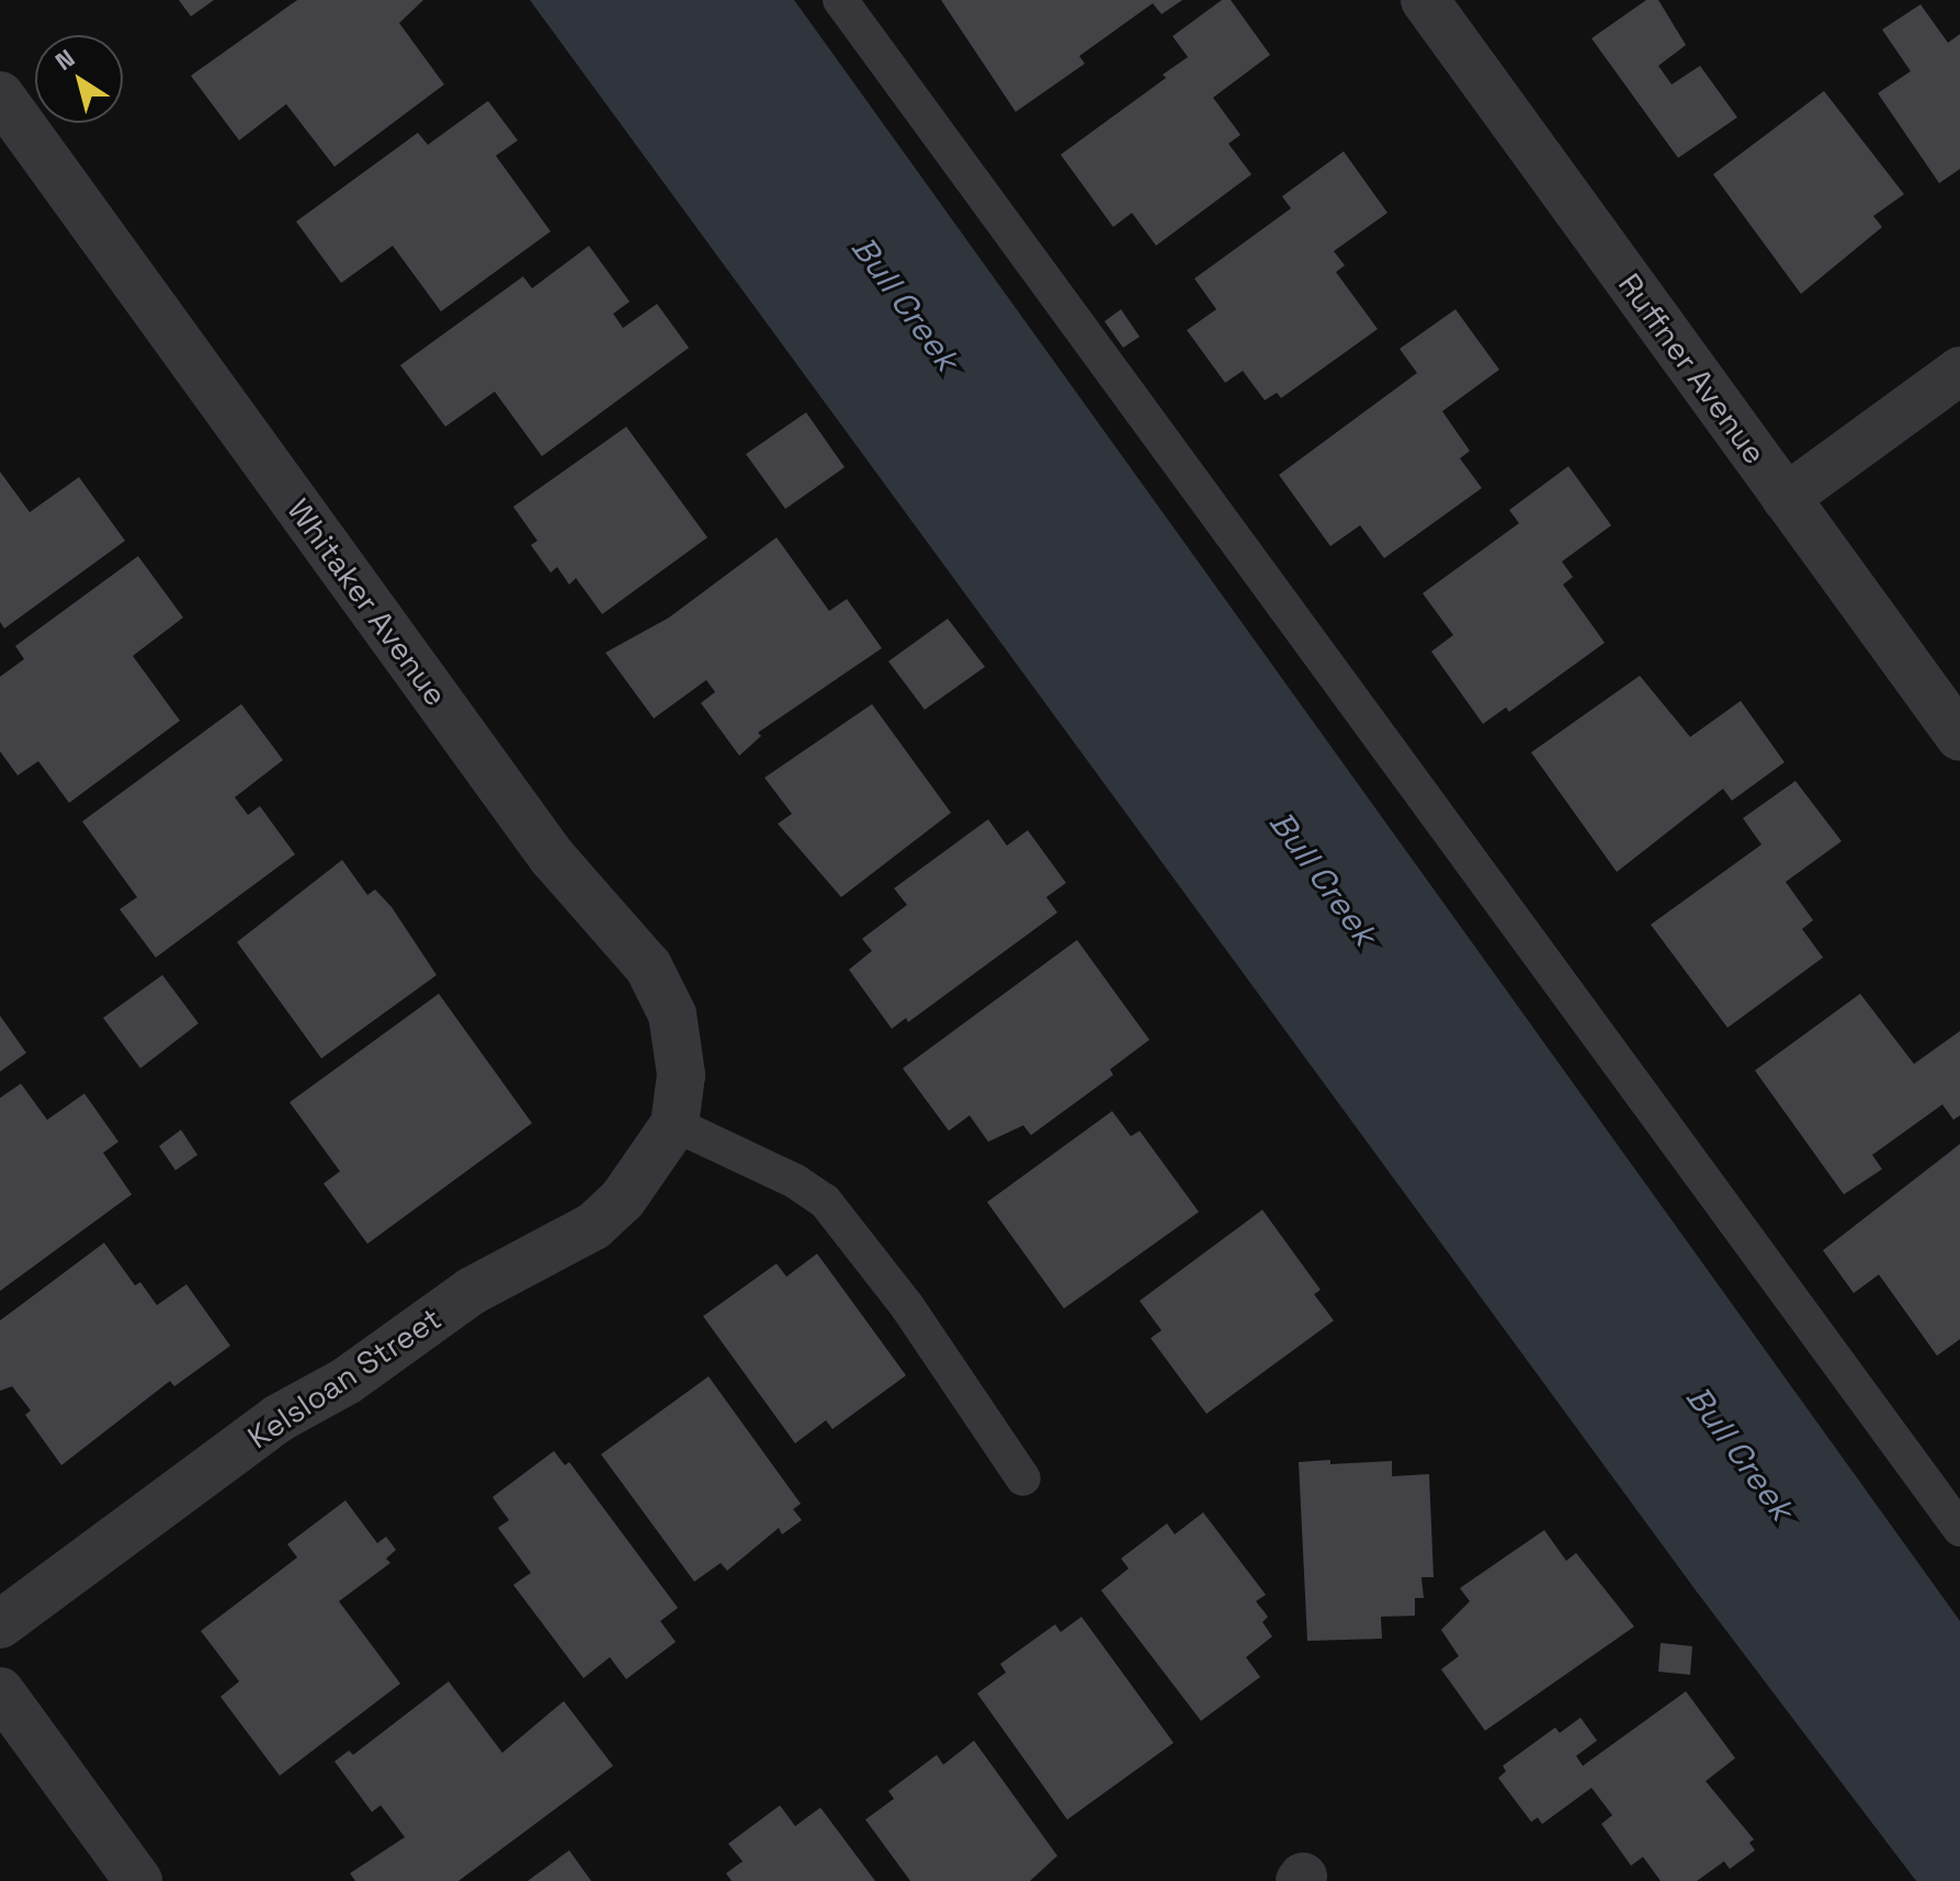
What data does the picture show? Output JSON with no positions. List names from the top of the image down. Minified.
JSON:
{"streets":{"street":["Ruffner Avenue","Whitaker Avenue","Kelsloan Street"]},"crossings":[["Whitaker Avenue","Kelsloan Street"]],"water":["Bull Creek"],"north":"top left"}
